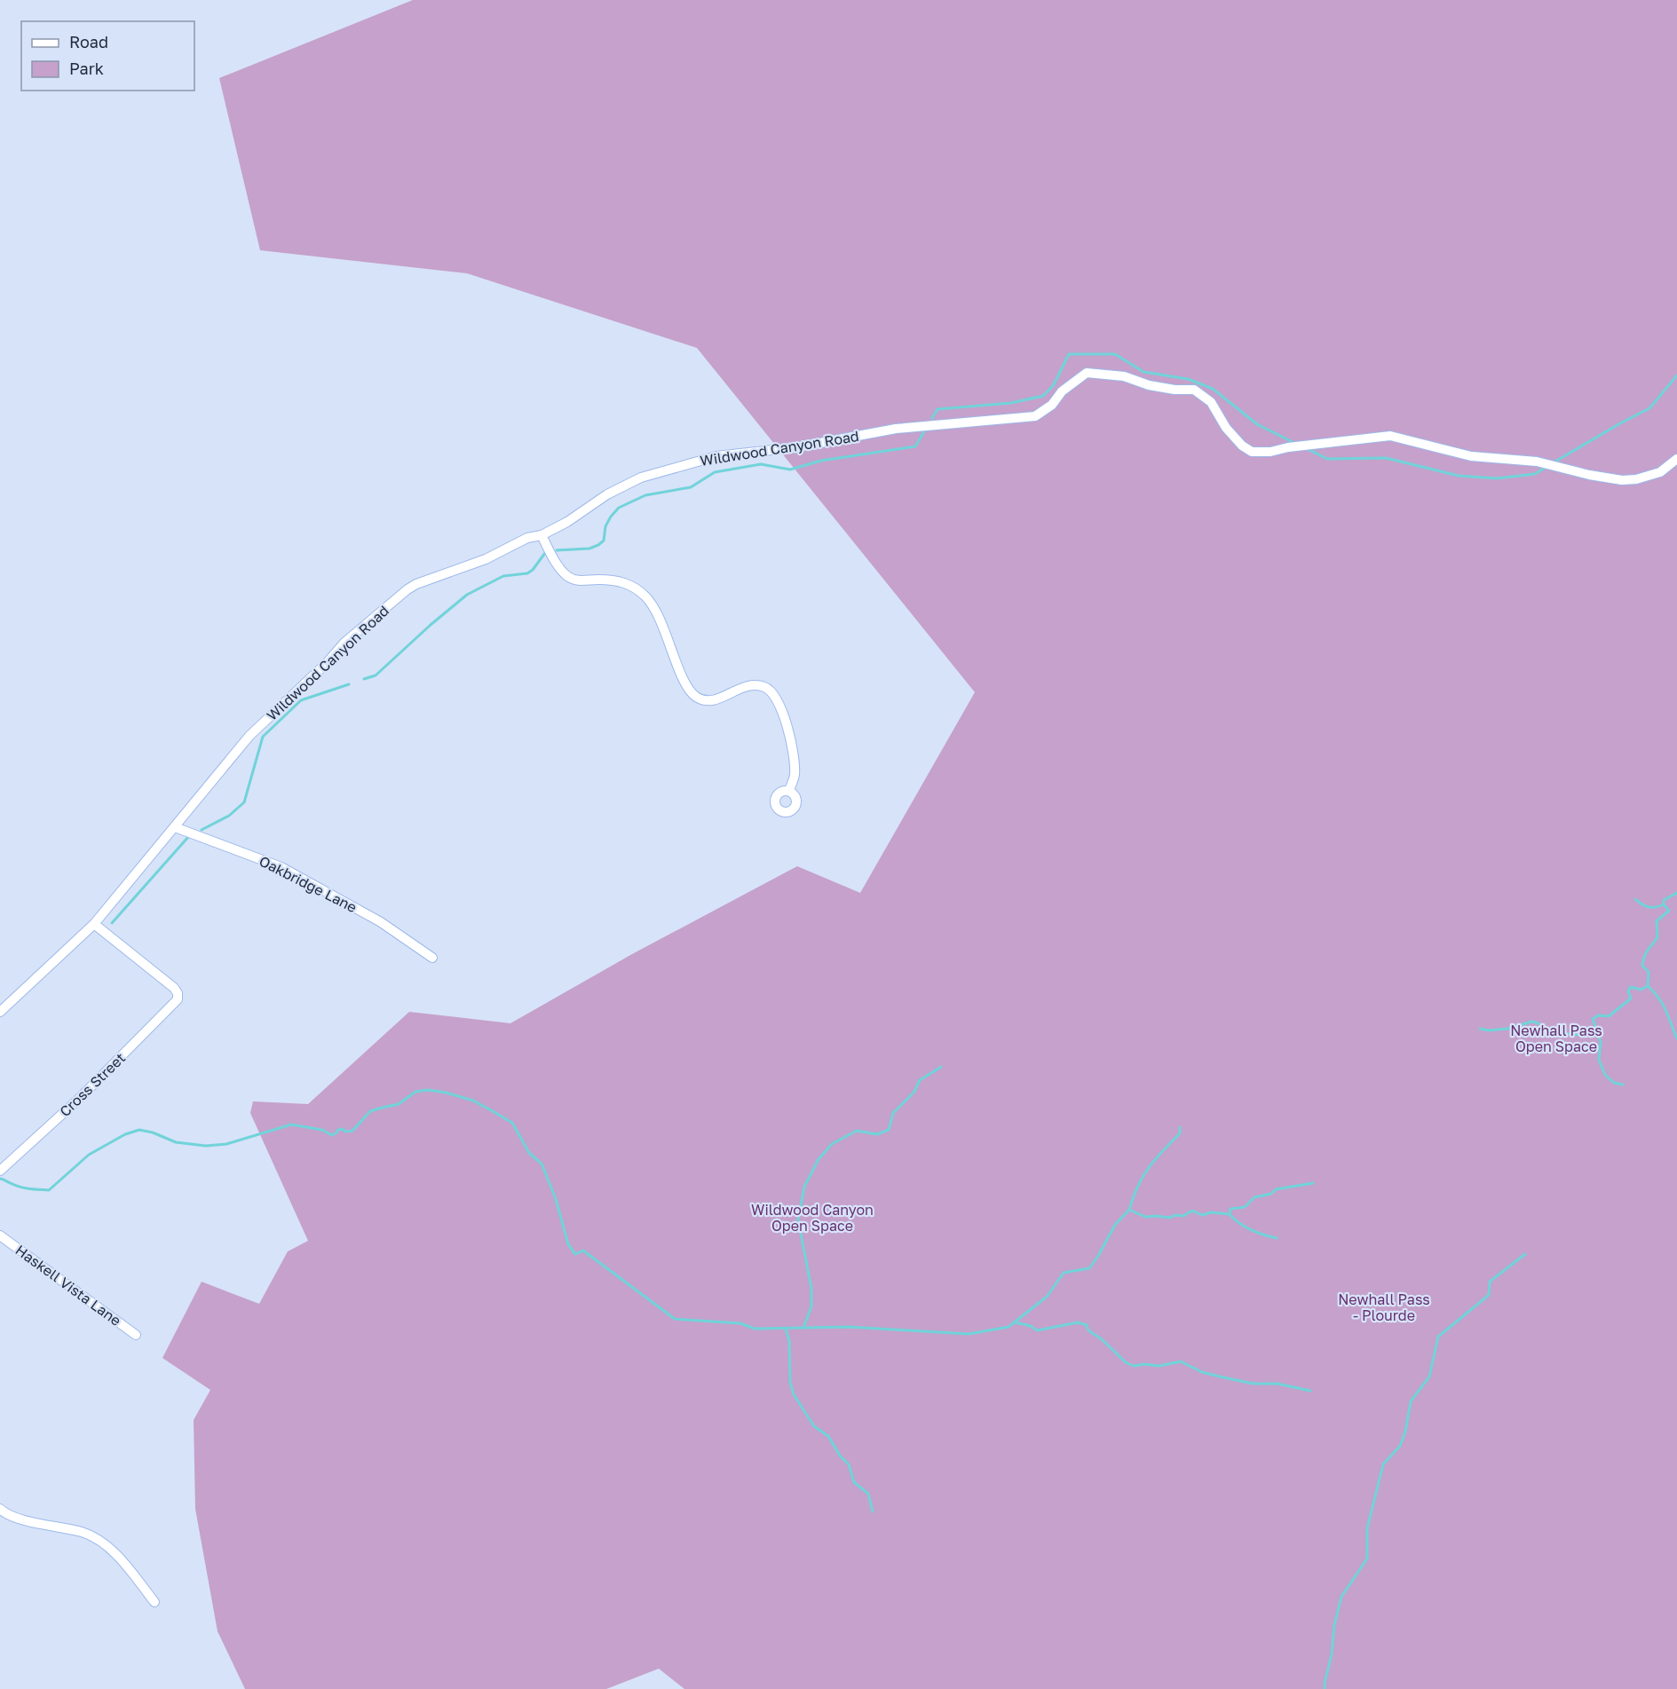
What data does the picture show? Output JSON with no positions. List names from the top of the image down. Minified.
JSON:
{"streets":{"street":["Wildwood Canyon Road","Oakbridge Lane","Cross Street","Haskell Vista Lane"]},"crossings":[["Wildwood Canyon Road","Oakbridge Lane"],["Wildwood Canyon Road","Cross Street"]],"parks":["Newhall Pass Open Space","Wildwood Canyon Open Space","Newhall Pass - Plourde"],"legend":["Road","Park"]}
